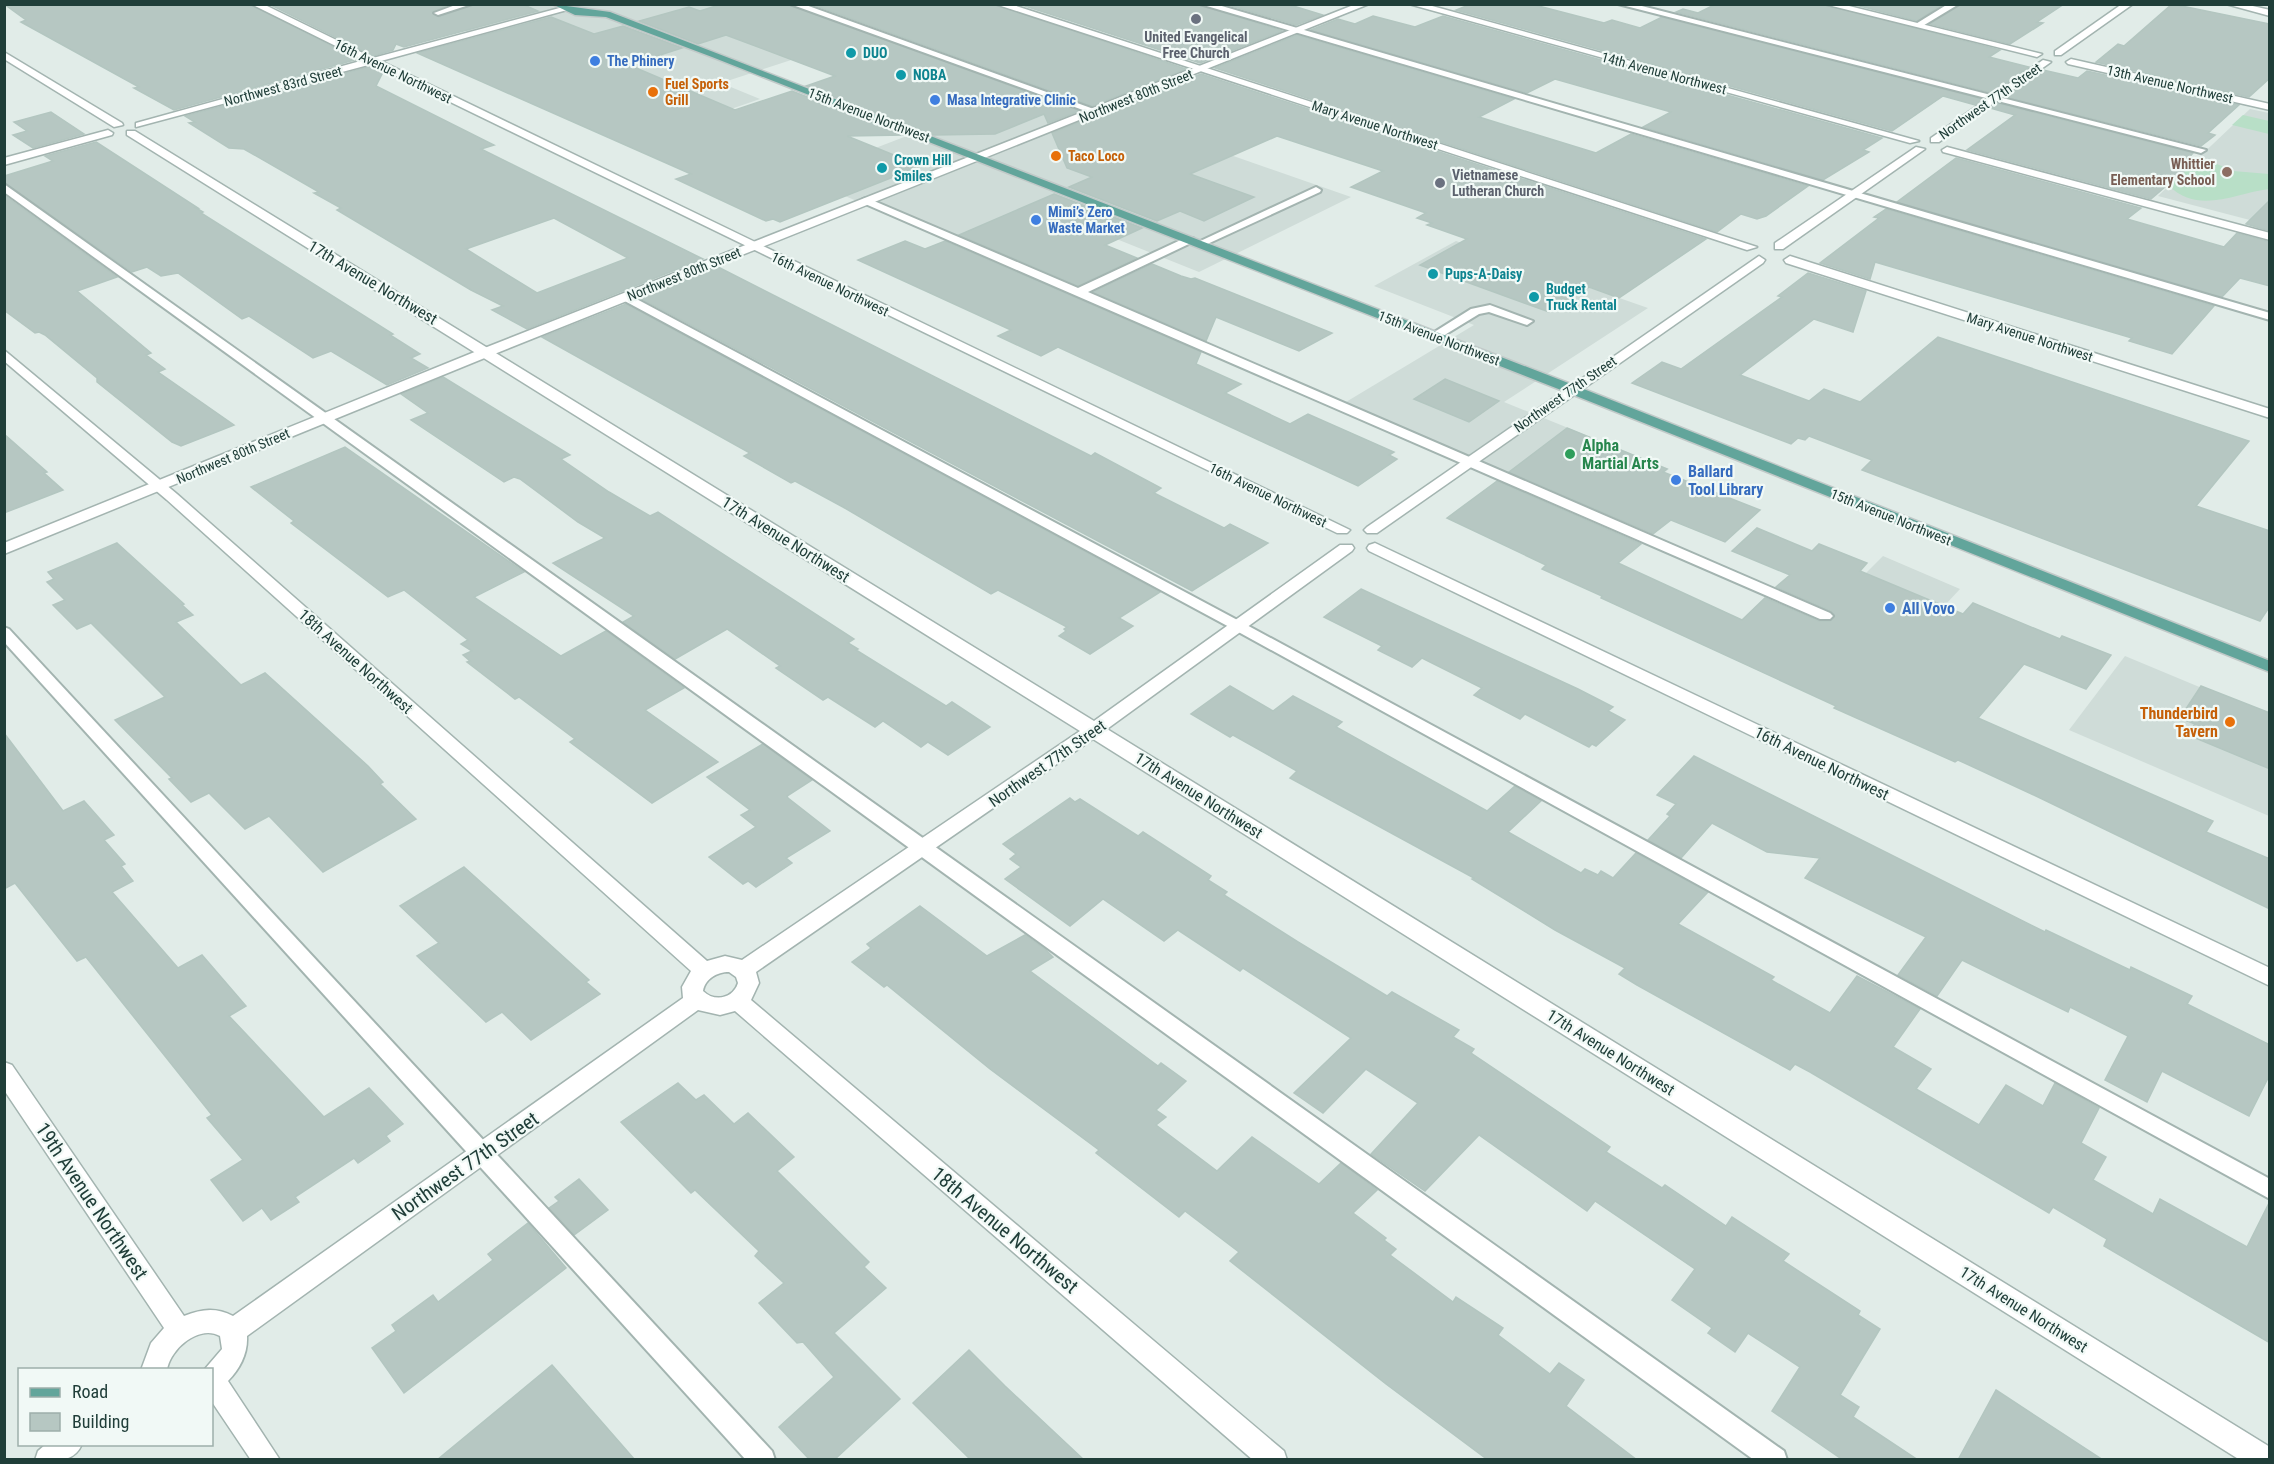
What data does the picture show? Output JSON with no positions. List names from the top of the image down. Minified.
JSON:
{"streets":{"main road":["15th Avenue Northwest"],"street":["16th Avenue Northwest","14th Avenue Northwest","13th Avenue Northwest","Northwest 83rd Street","Northwest 80th Street","Northwest 77th Street","Mary Avenue Northwest","17th Avenue Northwest","18th Avenue Northwest","19th Avenue Northwest"]},"crossings":[["16th Avenue Northwest","Northwest 83rd Street"],["16th Avenue Northwest","Northwest 80th Street"],["16th Avenue Northwest","Northwest 77th Street"],["14th Avenue Northwest","Northwest 77th Street"],["Northwest 83rd Street","15th Avenue Northwest"],["Northwest 83rd Street","17th Avenue Northwest"],["Northwest 80th Street","15th Avenue Northwest"],["Northwest 80th Street","Mary Avenue Northwest"],["Northwest 80th Street","17th Avenue Northwest"],["Northwest 80th Street","18th Avenue Northwest"],["Northwest 77th Street","15th Avenue Northwest"],["Northwest 77th Street","Mary Avenue Northwest"],["Northwest 77th Street","17th Avenue Northwest"],["Northwest 77th Street","18th Avenue Northwest"]],"places":["United Evangelical Free Church","DUO","The Phinery","NOBA","Fuel Sports Grill","Masa Integrative Clinic","Taco Loco","Crown Hill Smiles","Whittier Elementary School","Vietnamese Lutheran Church","Mimi’s Zero Waste Market","Pups-A-Daisy","Budget Truck Rental","Alpha Martial Arts","Ballard Tool Library","All Vovo","Thunderbird Tavern"],"legend":["Road","Building"]}
